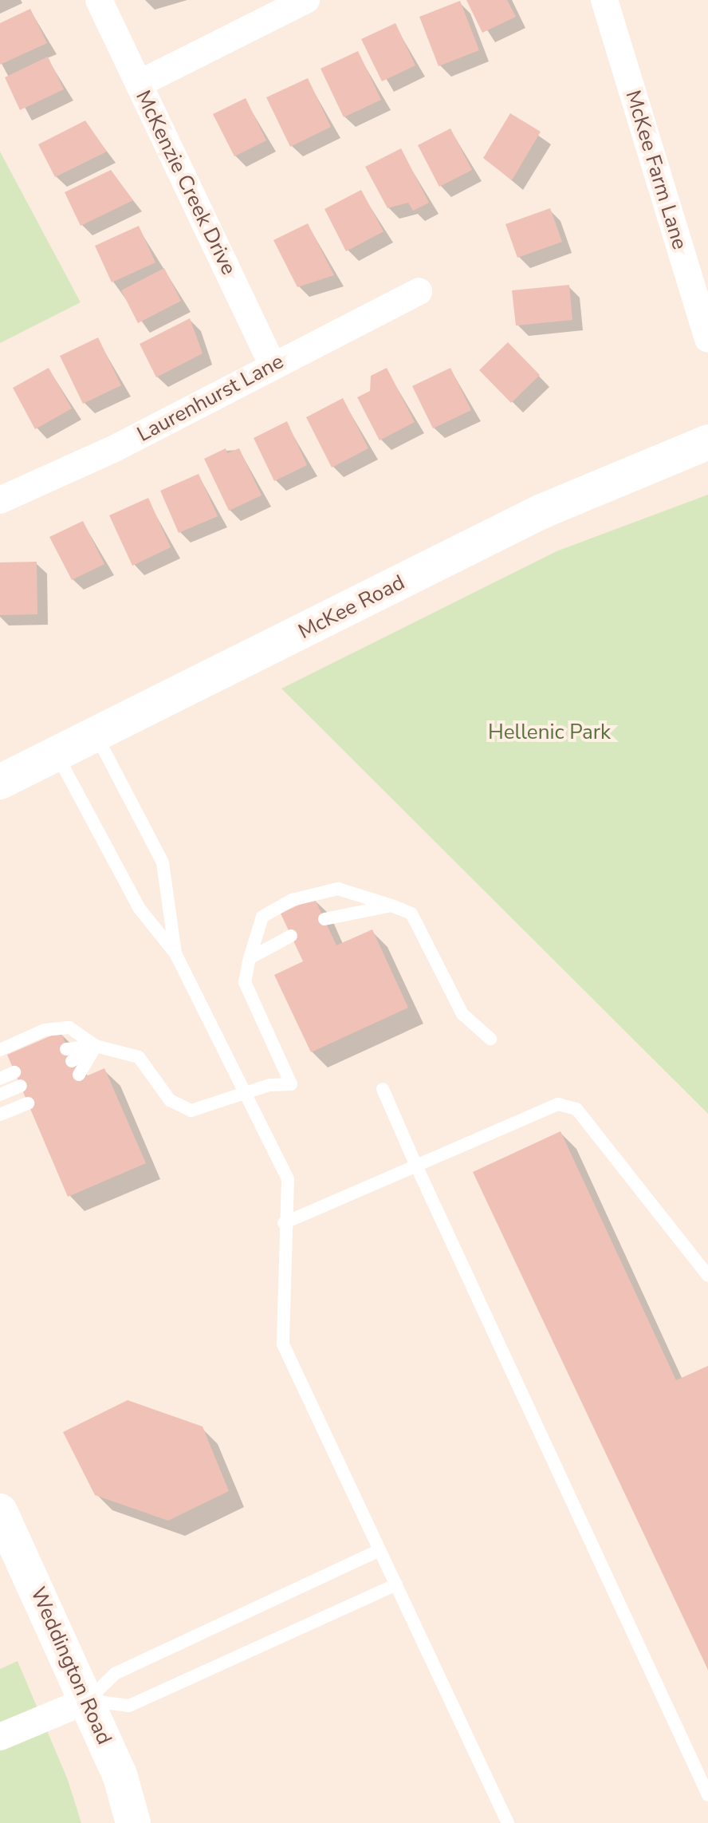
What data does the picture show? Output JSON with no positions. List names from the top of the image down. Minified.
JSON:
{"streets":{"main road":["McKee Road","Weddington Road"],"street":["McKee Farm Lane","McKenzie Creek Drive","Laurenhurst Lane"]},"crossings":[["McKenzie Creek Drive","Laurenhurst Lane"]],"parks":["Hellenic Park"]}
